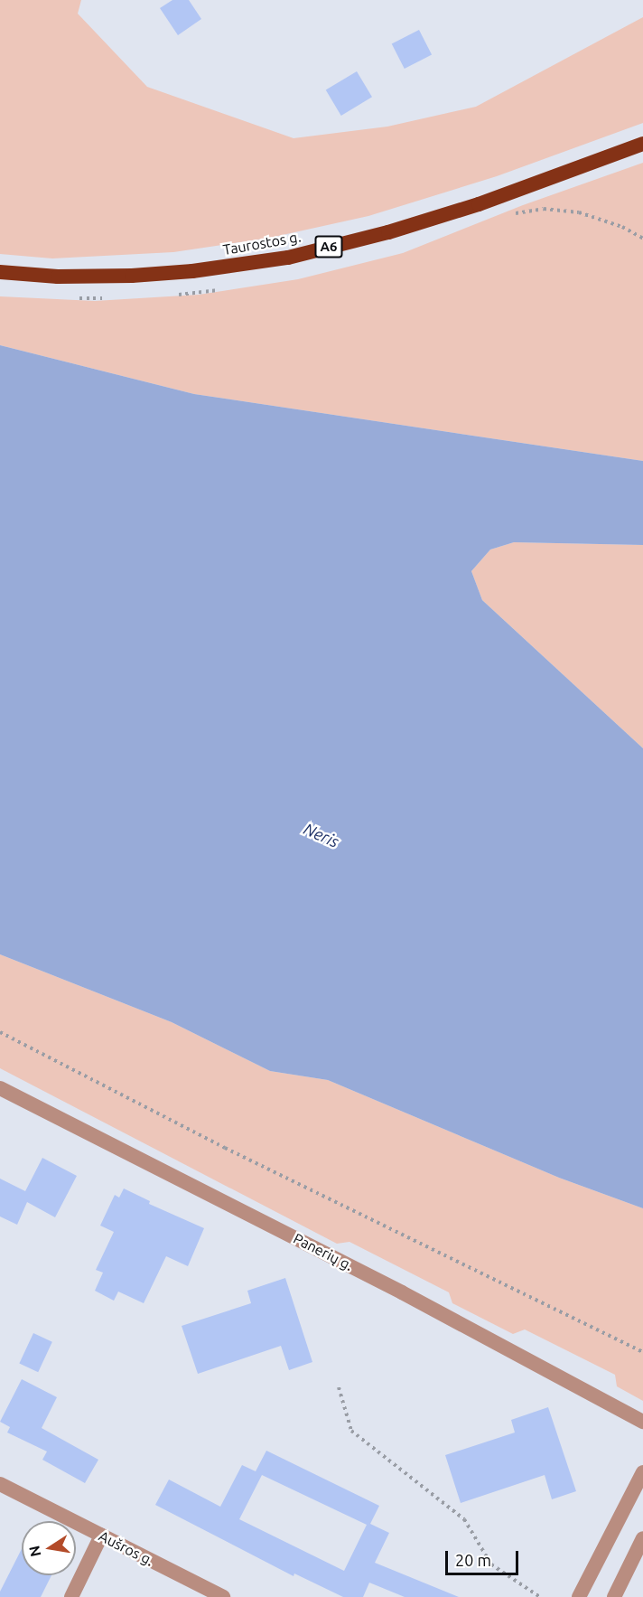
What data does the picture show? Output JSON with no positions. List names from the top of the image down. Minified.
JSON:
{"streets":{"highway":["Taurostos g.","A6"],"street":["Panerių g.","Aušros g."]},"water":["Neris"],"scale_bar":"20 m","north":"left"}
